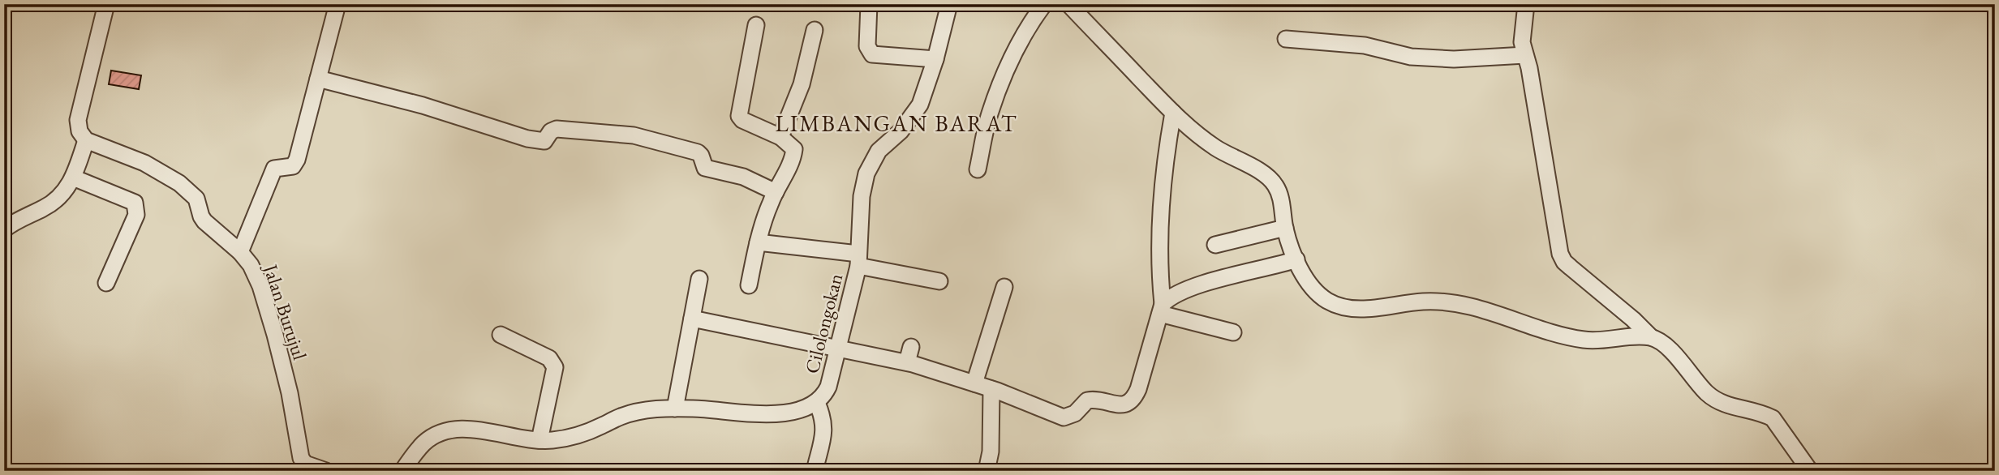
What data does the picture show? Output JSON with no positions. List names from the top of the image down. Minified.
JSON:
{"streets":{"street":["Jalan Burujul","Cilolongokan"]},"districts":["LIMBANGAN BARAT"]}
